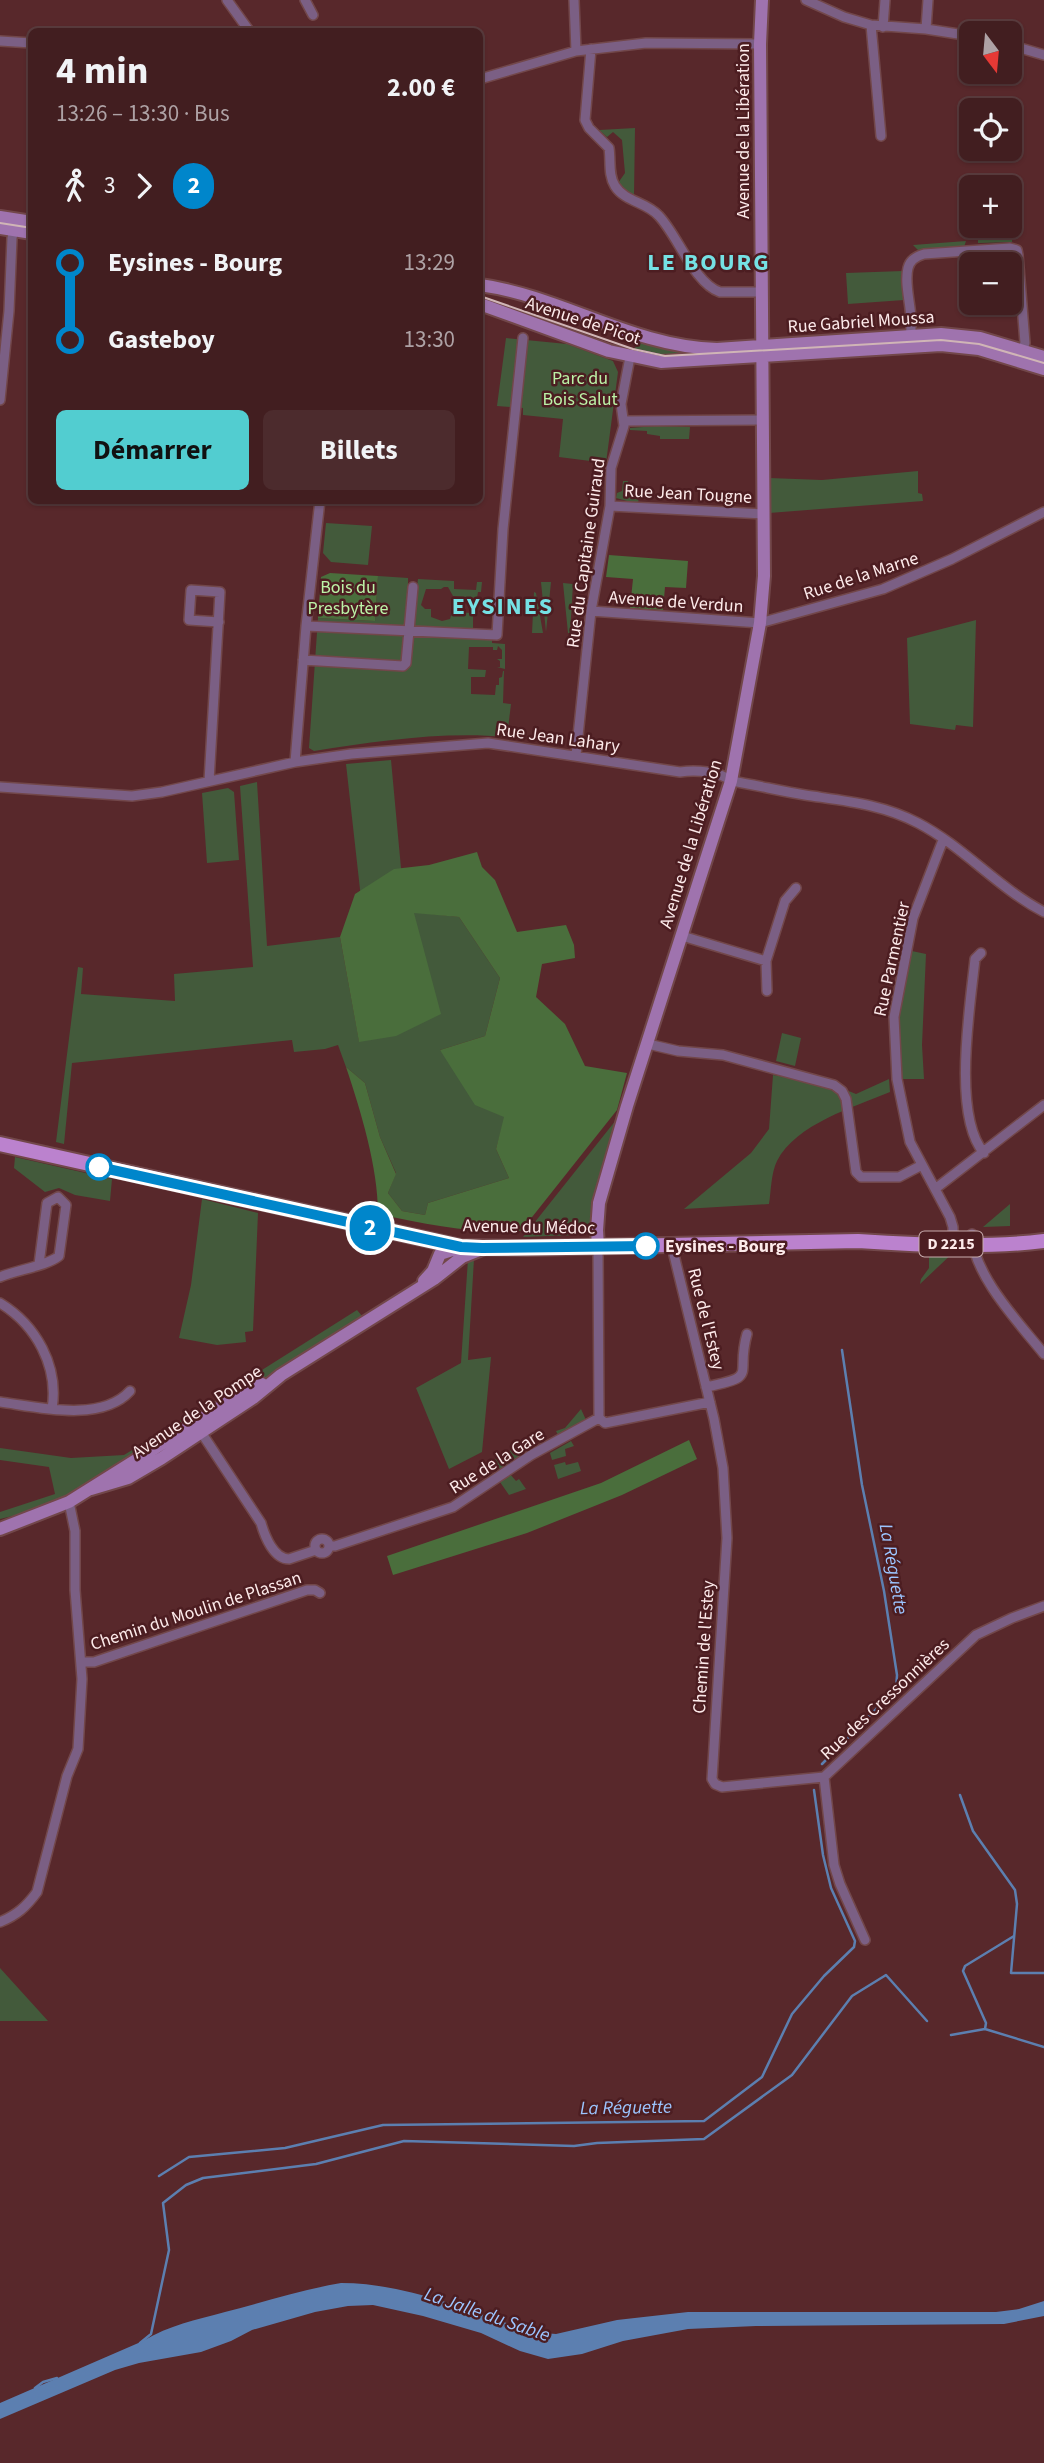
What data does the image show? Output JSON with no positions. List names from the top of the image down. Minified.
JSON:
{"streets":{"main road":["Avenue du Médoc","D 2215"],"street":["Avenue de la Libération","Avenue de Picot","Rue Gabriel Moussa","Rue Jean Tougne","Rue du Capitaine Guiraud","Rue de la Marne","Avenue de Verdun","Rue Jean Lahary","Rue Parmentier","Rue de l'Estey","Avenue de la Pompe","Rue de la Gare","Chemin du Moulin de Plassan","Chemin de l'Estey","Rue des Cressonnières"]},"crossings":[["Avenue de la Libération","Avenue de Picot"],["Avenue de la Libération","Rue Gabriel Moussa"],["Avenue de la Libération","Rue Jean Tougne"],["Avenue de la Libération","Rue de la Marne"],["Avenue de la Libération","Avenue de Verdun"],["Avenue de la Libération","Rue Jean Lahary"],["Avenue de la Libération","Avenue du Médoc"],["Avenue de Picot","Rue Gabriel Moussa"],["Avenue de Picot","Rue du Capitaine Guiraud"],["Rue Jean Tougne","Rue du Capitaine Guiraud"],["Rue du Capitaine Guiraud","Avenue de Verdun"],["Rue du Capitaine Guiraud","Rue Jean Lahary"],["Rue de la Marne","Avenue de Verdun"],["Rue Jean Lahary","Rue Parmentier"],["Rue Parmentier","Avenue du Médoc"],["Avenue du Médoc","Rue de l'Estey"],["Avenue du Médoc","Avenue de la Pompe"],["Rue de l'Estey","Rue de la Gare"],["Rue de l'Estey","Chemin de l'Estey"],["Avenue de la Pompe","Rue de la Gare"],["Avenue de la Pompe","Chemin du Moulin de Plassan"],["Rue de la Gare","Chemin de l'Estey"],["Chemin de l'Estey","Rue des Cressonnières"]],"districts":["LE BOURG","EYSINES"],"water":["La Réguette","La Jalle du Sable"],"parks":["Parc du Bois Salut","Bois du Presbytère"],"places":["Eysines - Bourg"],"lines":["bus line 2"],"north":"bottom","page":{"on_map":"2","map_buttons":["+","−"],"heading":["4 min","13:26 – 13:30 · Bus","2.00 €"],"legs":["3","2"],"list":[{"name":"Eysines - Bourg","value":"13:29"},{"name":"Gasteboy","value":"13:30"}],"buttons":["Démarrer","Billets"]}}
